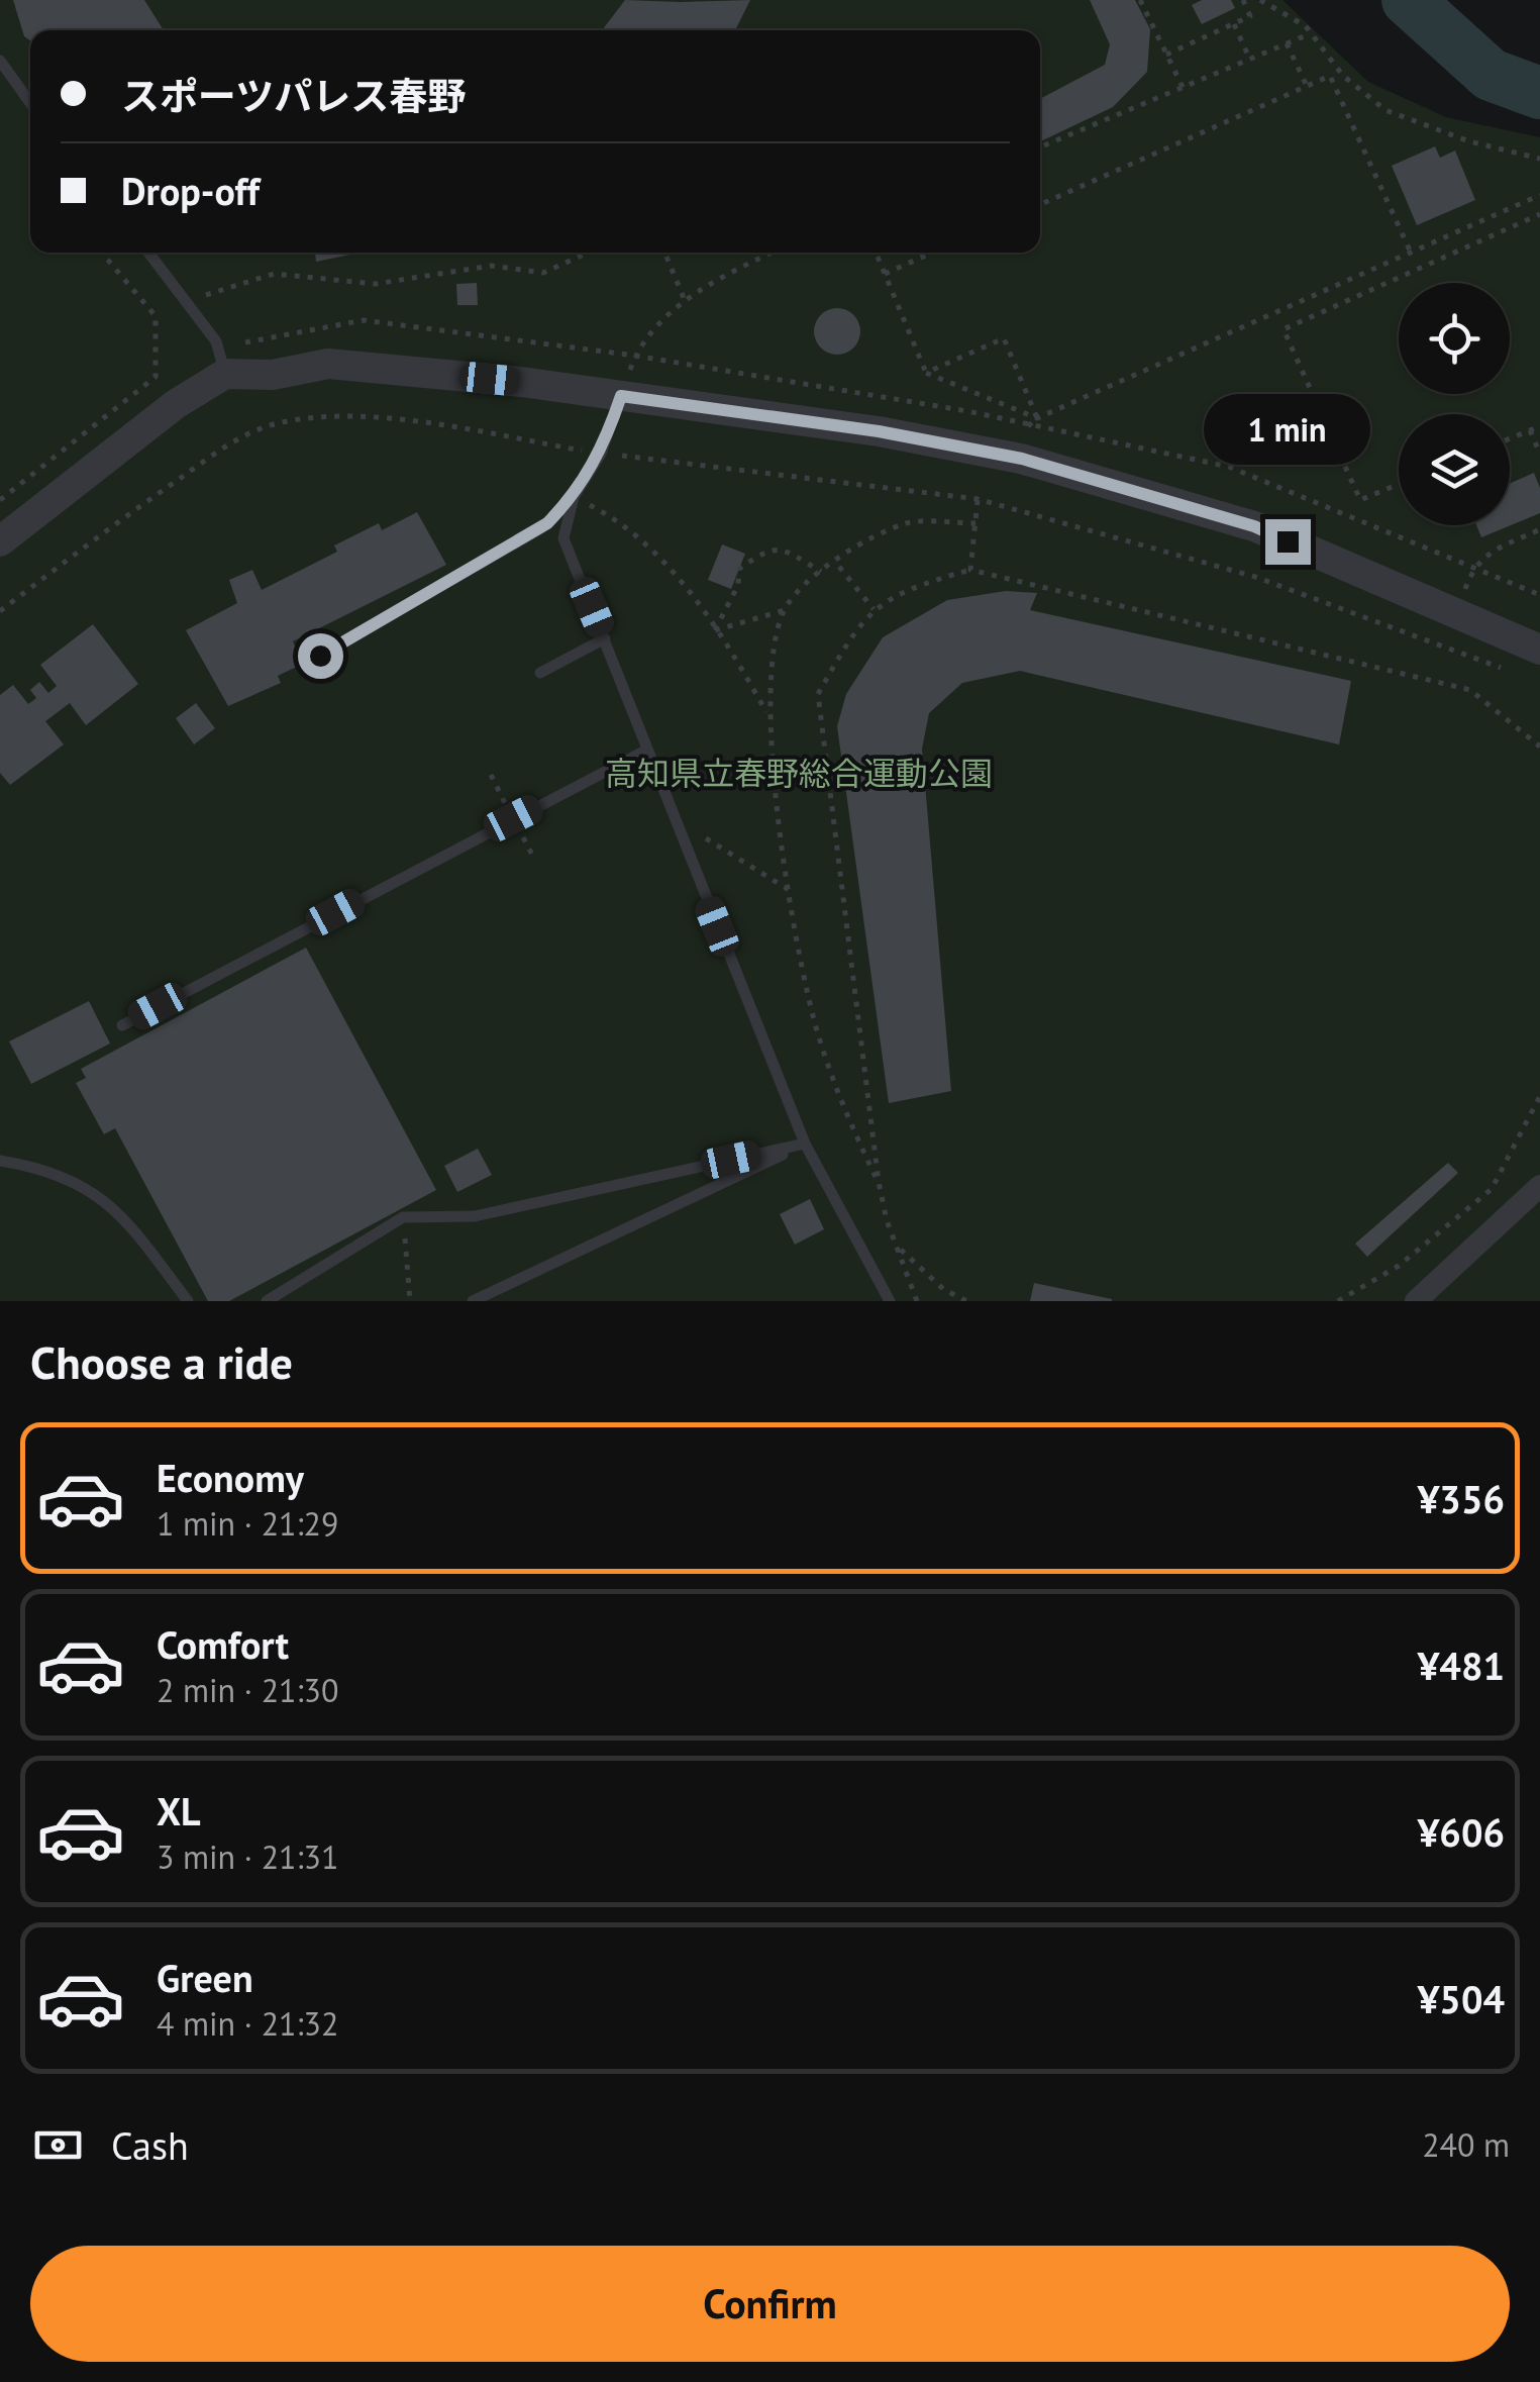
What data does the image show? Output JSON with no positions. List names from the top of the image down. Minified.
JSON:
{"parks":["高知県立春野総合運動公園"],"page":{"banner":["スポーツパレス春野","Drop-off"],"bubble":"1 min","heading":"Choose a ride","list":[{"name":"Economy","note":"1 min · 21:29","value":"¥356"},{"name":"Comfort","note":"2 min · 21:30","value":"¥481"},{"name":"XL","note":"3 min · 21:31","value":"¥606"},{"name":"Green","note":"4 min · 21:32","value":"¥504"}],"pay":["Cash","240 m"],"buttons":"Confirm"}}
